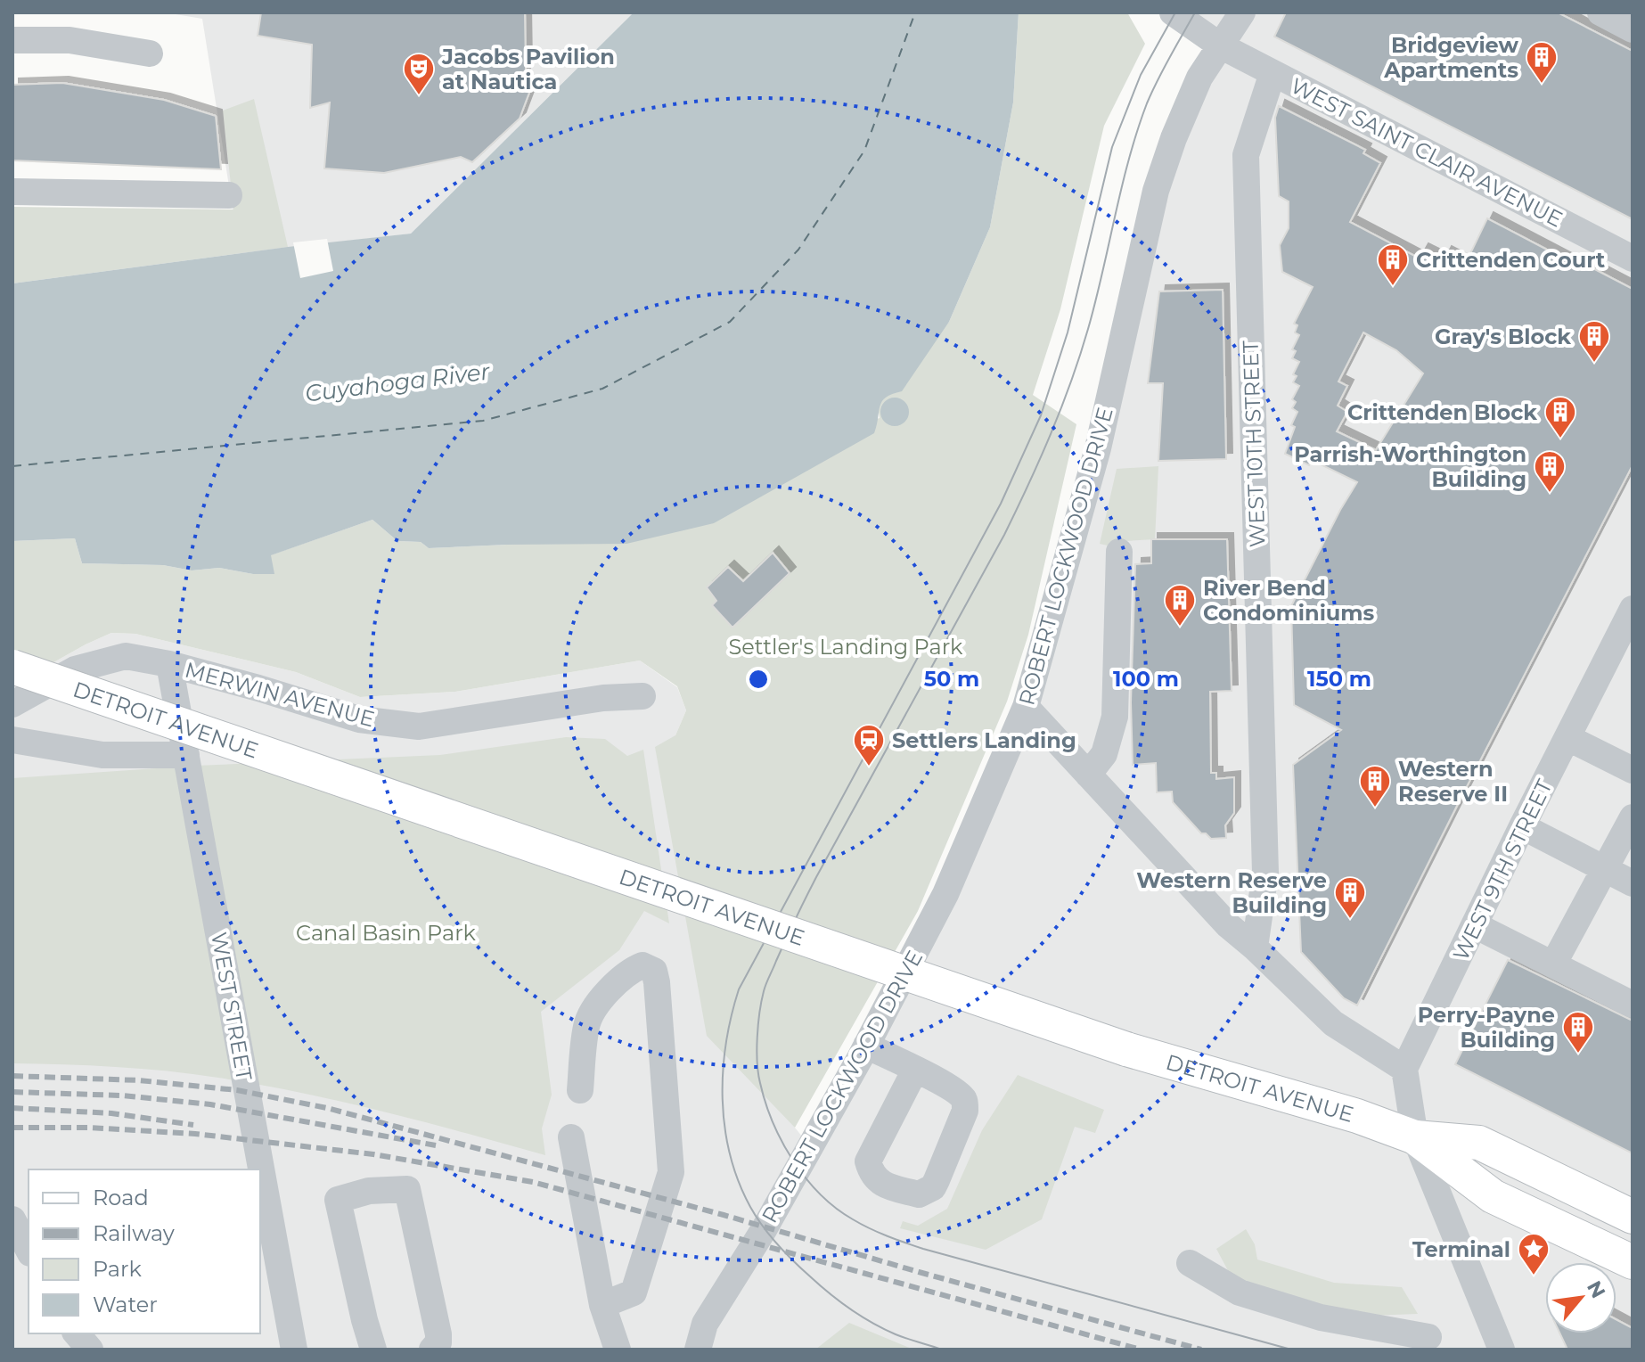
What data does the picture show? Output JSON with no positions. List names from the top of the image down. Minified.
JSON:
{"streets":{"main road":["DETROIT AVENUE"],"street":["WEST SAINT CLAIR AVENUE","WEST 10TH STREET","ROBERT LOCKWOOD DRIVE","MERWIN AVENUE","WEST 9TH STREET","WEST STREET"]},"crossings":[["WEST SAINT CLAIR AVENUE","WEST 10TH STREET"],["WEST SAINT CLAIR AVENUE","ROBERT LOCKWOOD DRIVE"],["MERWIN AVENUE","WEST STREET"]],"water":["Cuyahoga River"],"parks":["Settler's Landing Park","Canal Basin Park"],"places":{"building":["Bridgeview Apartments","Crittenden Court","Gray's Block","Crittenden Block","Parrish-Worthington Building","River Bend Condominiums","Western Reserve II","Western Reserve Building","Perry-Payne Building"],"theatre":["Jacobs Pavilion at Nautica"],"station":["Settlers Landing"],"place":["Terminal"]},"legend":["Road","Railway","Park","Water"],"north":"top right","rings":["50 m","100 m","150 m"]}
